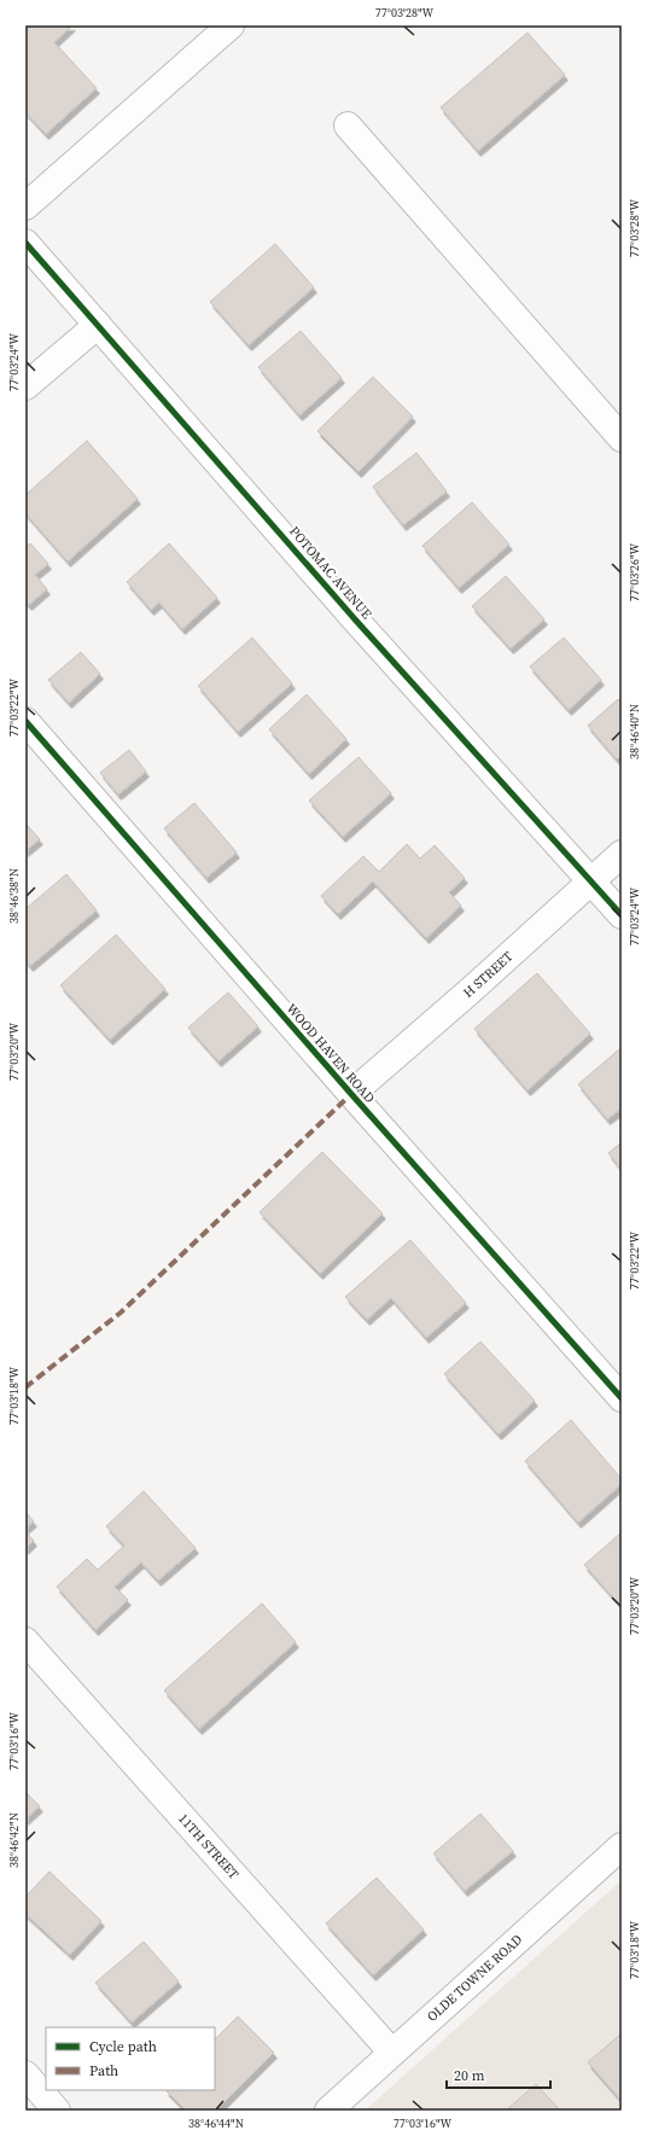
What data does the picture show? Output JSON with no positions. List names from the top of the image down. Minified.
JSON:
{"streets":{"street":["POTOMAC AVENUE","H STREET","WOOD HAVEN ROAD","11TH STREET","OLDE TOWNE ROAD"]},"crossings":[["POTOMAC AVENUE","H STREET"],["H STREET","WOOD HAVEN ROAD"],["11TH STREET","OLDE TOWNE ROAD"]],"legend":["Cycle path","Path"],"scale_bar":"20 m","coordinates":["77°03'28\"W","77°03'24\"W","77°03'26\"W","77°03'22\"W","38°46'40\"N","38°46'38\"N","77°03'20\"W","77°03'18\"W","77°03'16\"W","38°46'42\"N","38°46'44\"N"]}
